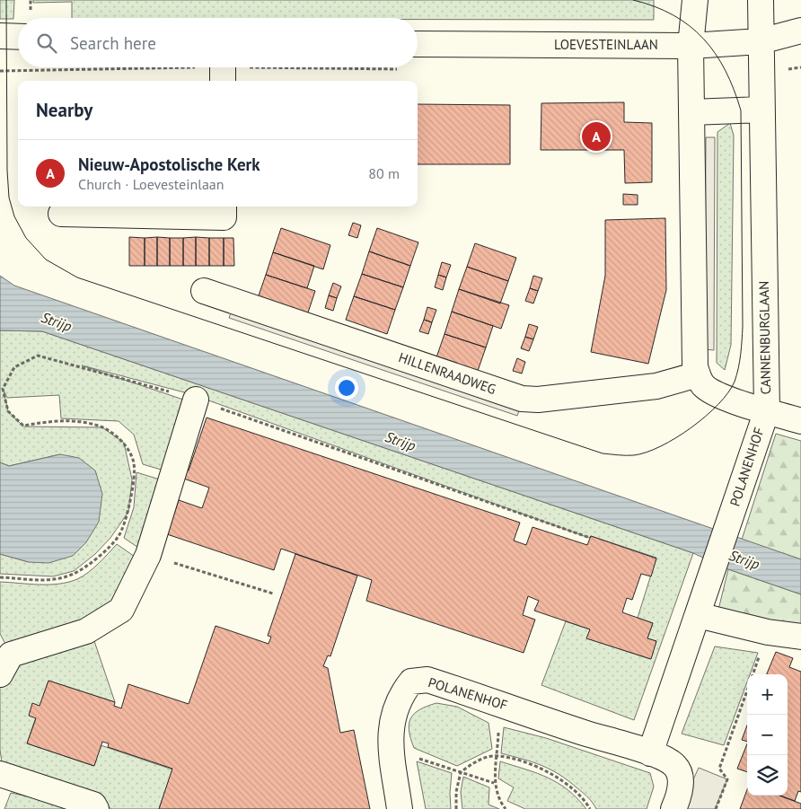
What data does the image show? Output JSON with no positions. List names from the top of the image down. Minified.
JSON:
{"streets":{"street":["LOEVESTEINLAAN","CANNENBURGLAAN","HILLENRAADWEG","POLANENHOF"]},"crossings":[["LOEVESTEINLAAN","CANNENBURGLAAN"],["CANNENBURGLAAN","HILLENRAADWEG"],["CANNENBURGLAAN","POLANENHOF"]],"water":["Strijp"],"page":{"search":"Search here","heading":"Nearby","pins":"A","list":[{"mark":"A","name":"Nieuw-Apostolische Kerk","note":"Church · Loevesteinlaan","value":"80 m"}],"map_buttons":["+","−"]}}
